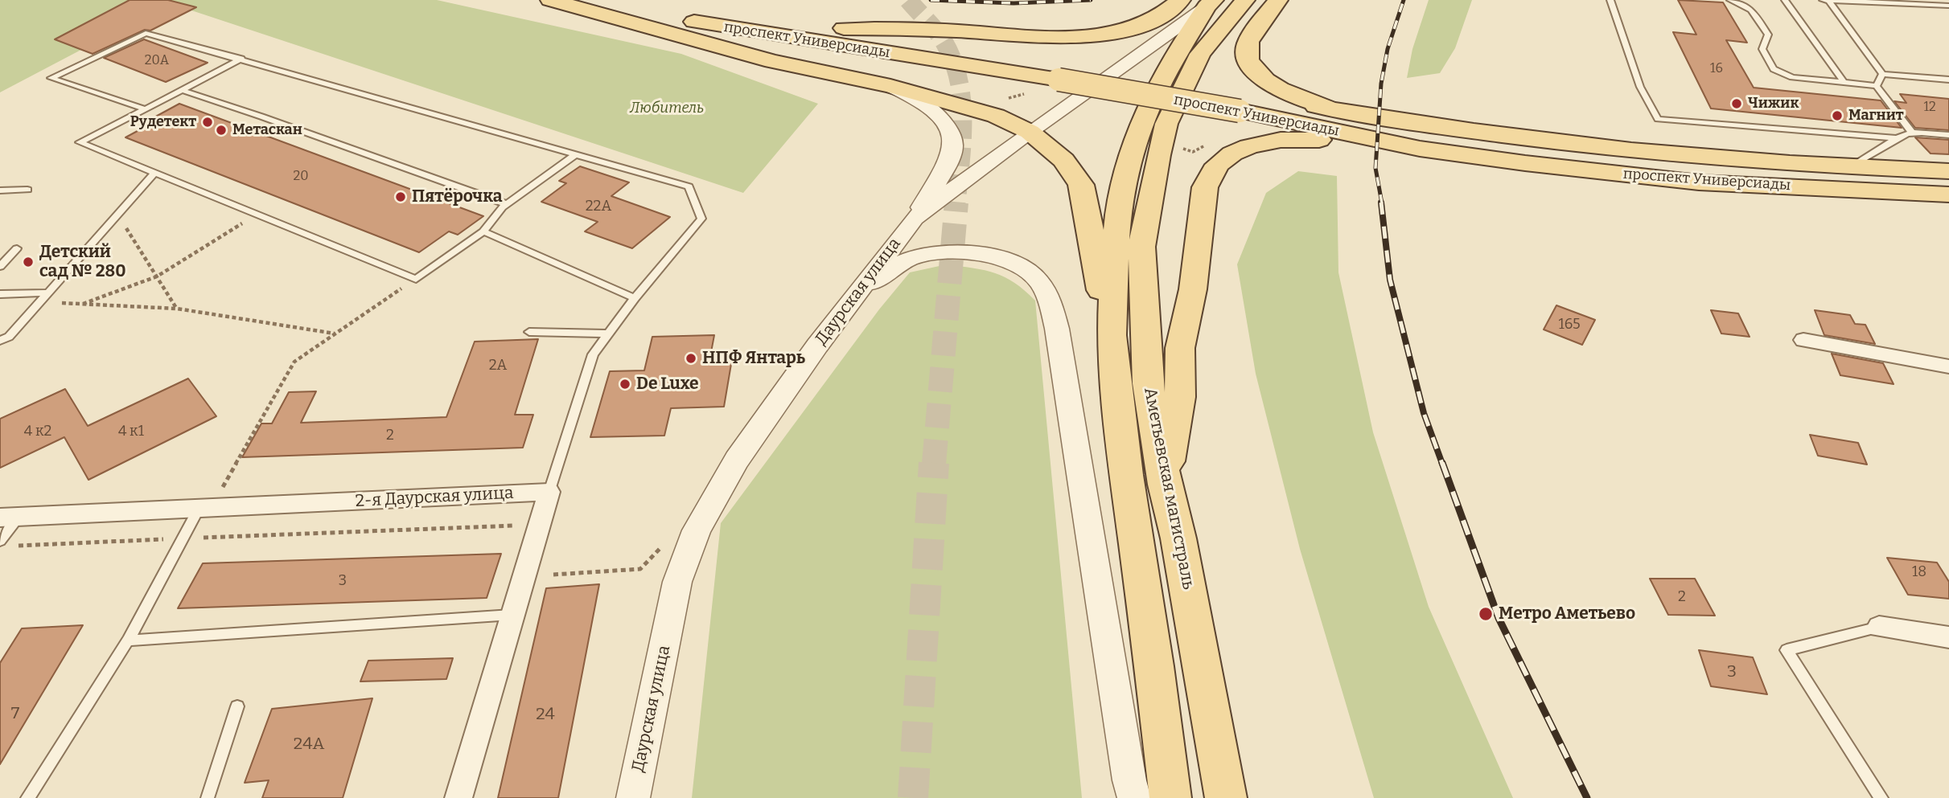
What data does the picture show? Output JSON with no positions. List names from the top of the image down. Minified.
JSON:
{"streets":{"main road":["проспект Универсиады","Аметьевская магистраль"],"street":["Даурская улица","2-я Даурская улица"]},"crossings":[["Даурская улица","Аметьевская магистраль"]],"parks":["Любитель"],"places":["Чижик","Магнит","Рудетект","Метаскан","Пятёрочка","Детский сад № 280","НПФ Янтарь","De Luxe","Метро Аметьево"],"house_numbers":["20А","16","12","20","22А","165","2А","4 к2","4 к1","2","18","3","2","3","7","24","24А"]}
